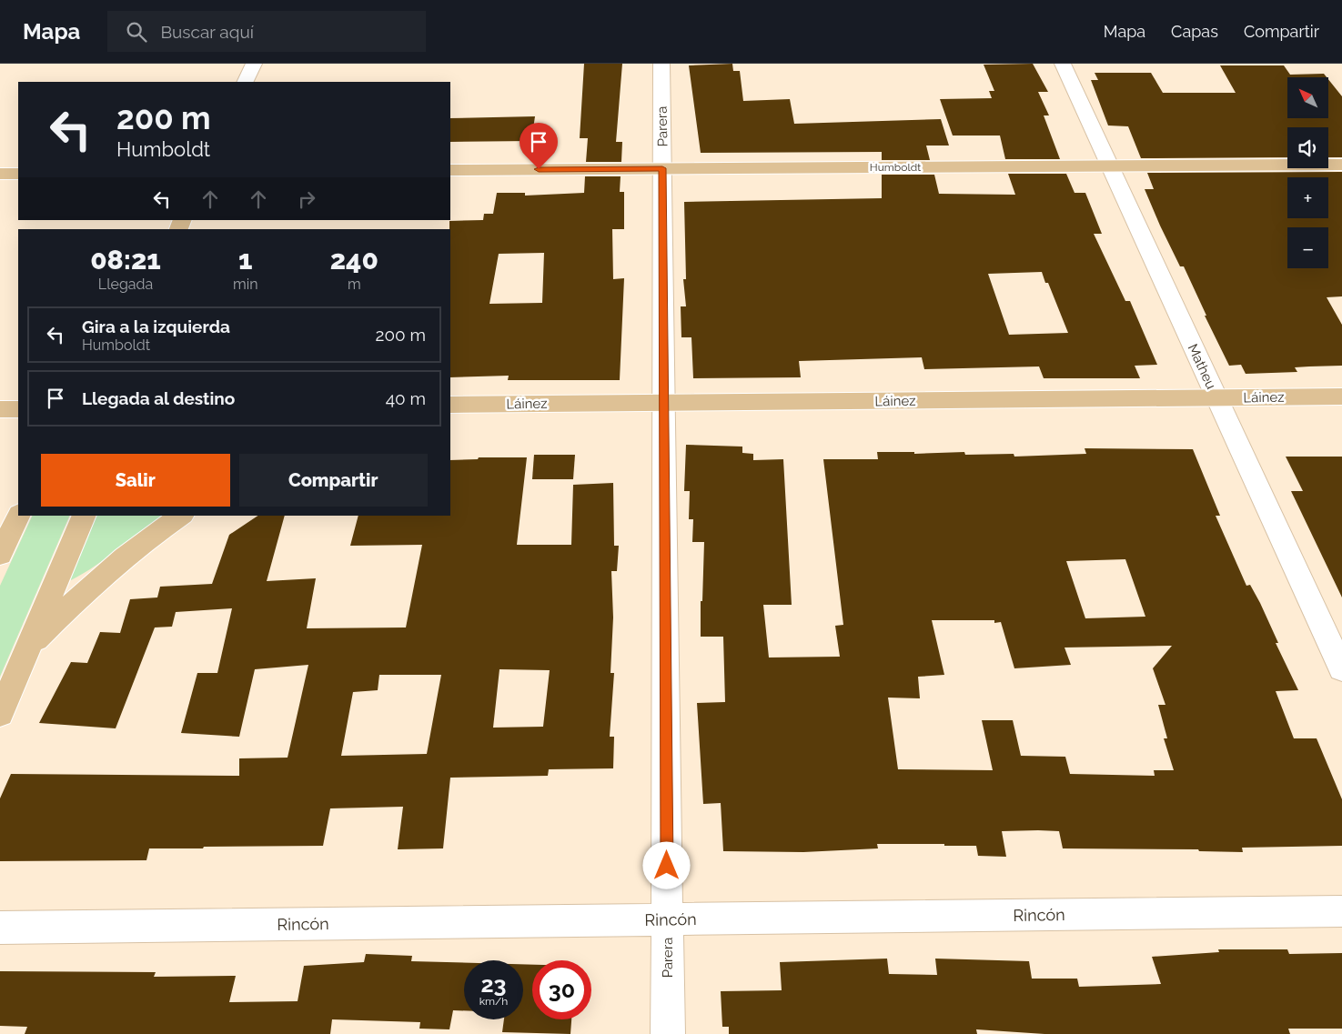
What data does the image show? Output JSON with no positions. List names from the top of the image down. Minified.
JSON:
{"streets":{"main road":["Humboldt","Láinez"],"street":["Parera","Matheu","Rincón"]},"crossings":[["Parera","Humboldt"],["Parera","Láinez"],["Parera","Rincón"],["Humboldt","Matheu"],["Matheu","Láinez"]],"north":"top left","page":{"header":"Mapa","search":"Buscar aquí","nav":["Mapa","Capas","Compartir"],"map_buttons":["+","−"],"turn":["200 m","Humboldt"],"eta":["08:21","Llegada","1","min","240","m"],"list":[{"name":"Gira a la izquierda","note":"Humboldt","value":"200 m"},{"name":"Llegada al destino","value":"40 m"}],"buttons":["Salir","Compartir"],"speed":"23 km/h","limit":"30"}}
